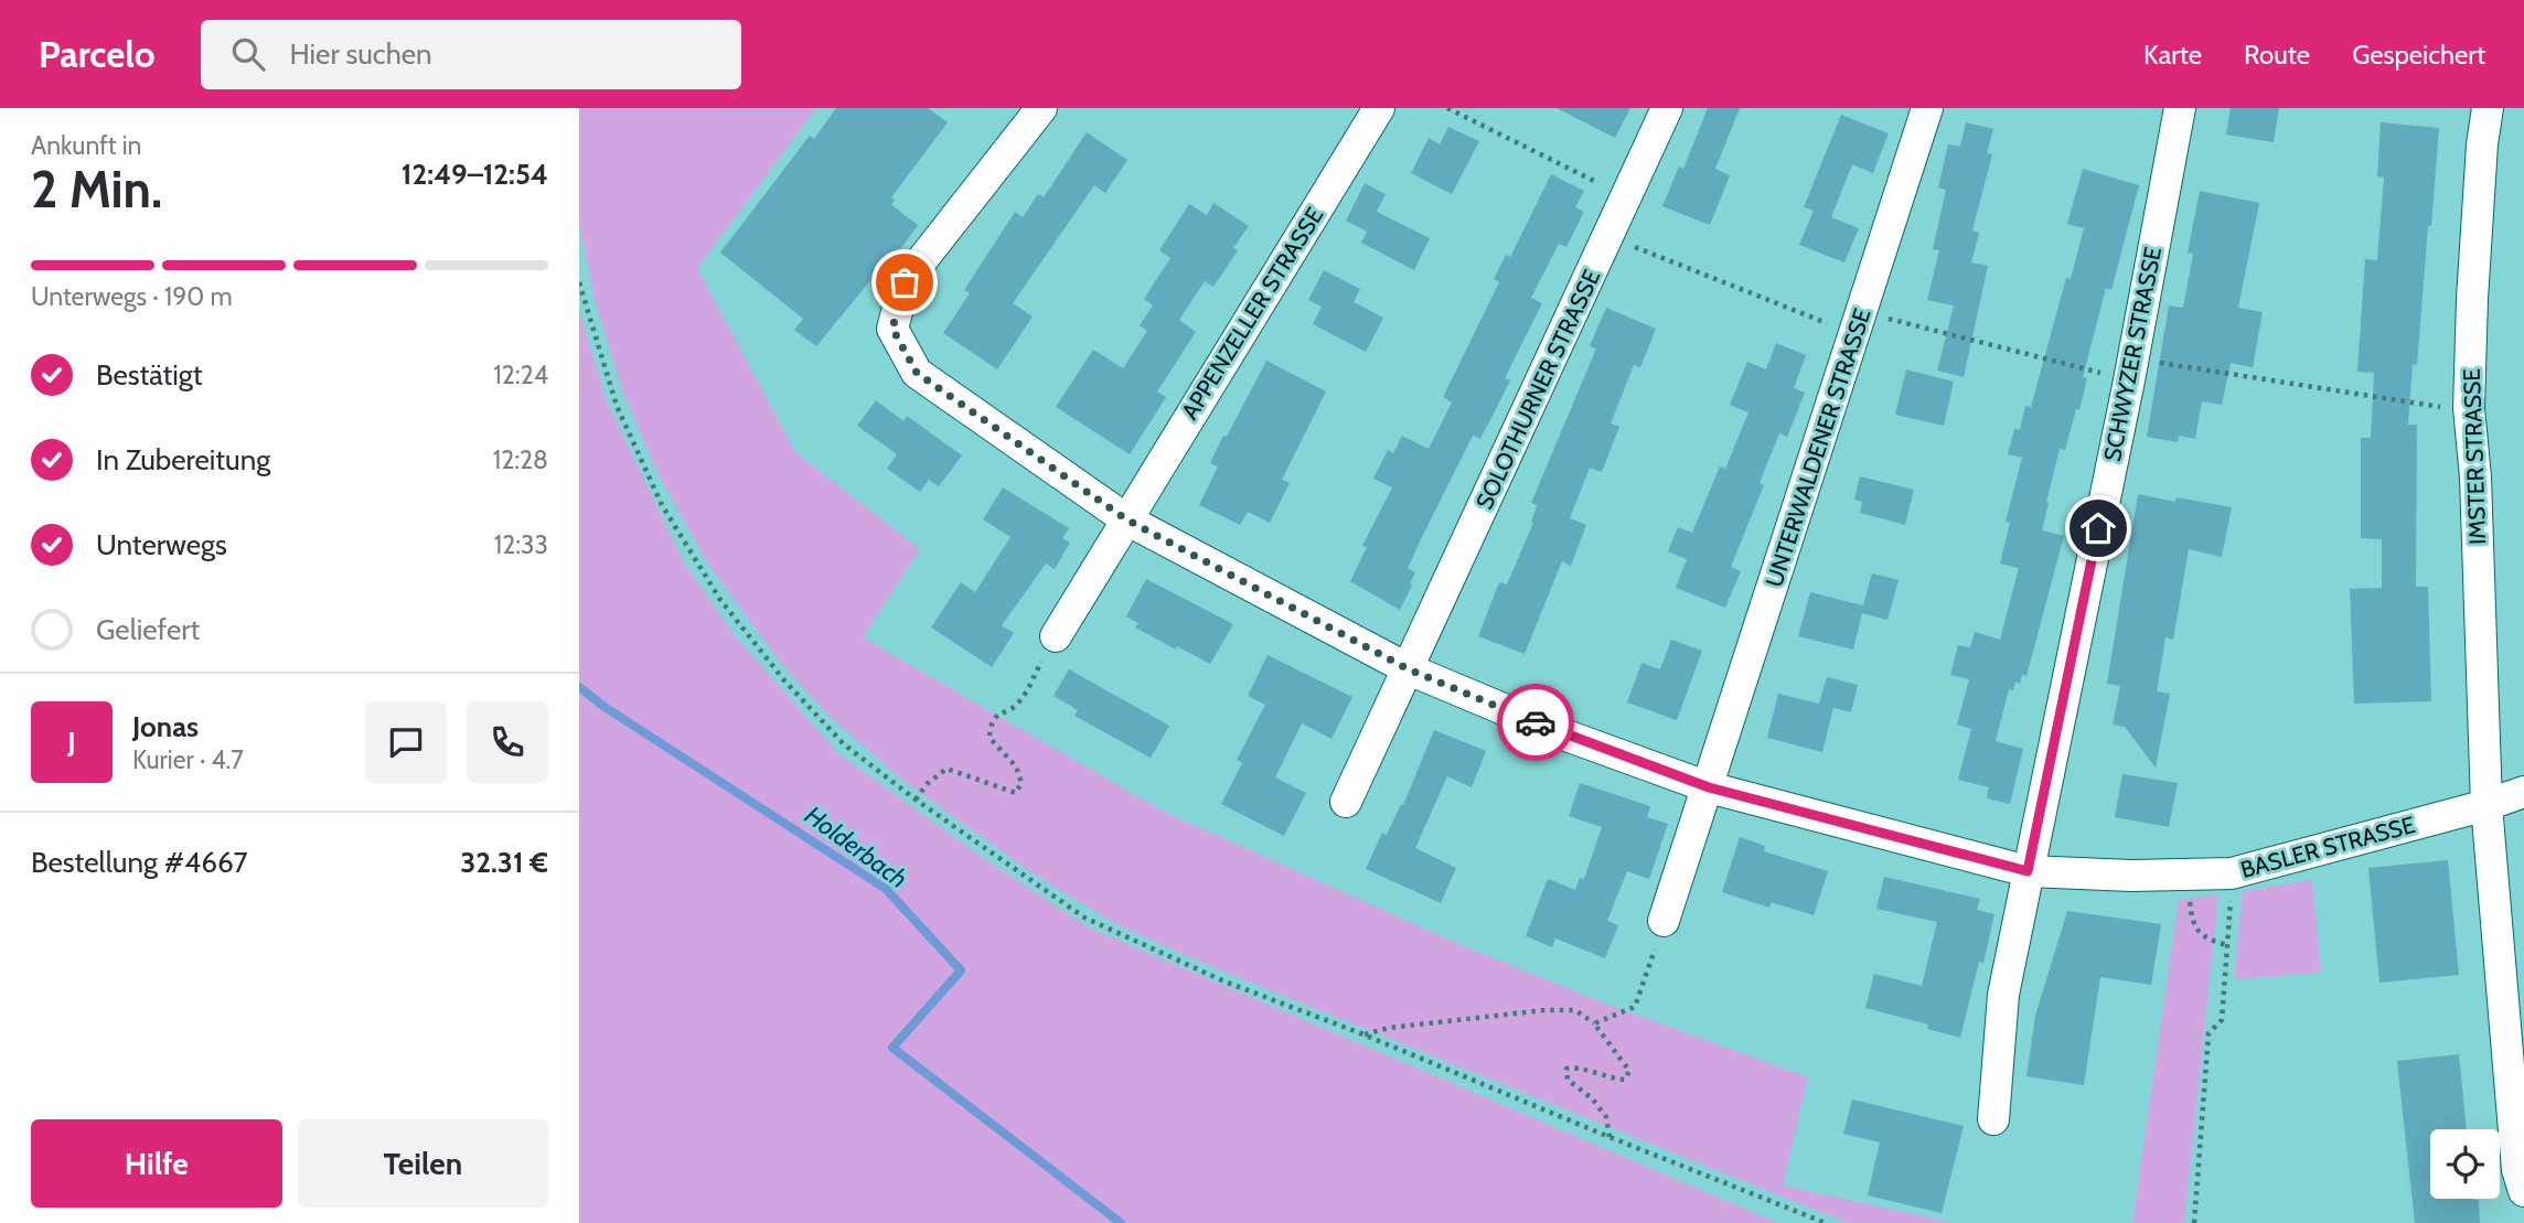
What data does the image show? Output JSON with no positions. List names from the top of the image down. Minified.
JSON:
{"streets":{"street":["APPENZELLER STRASSE","SCHWYZER STRASSE","SOLOTHURNER STRASSE","UNTERWALDENER STRASSE","IMSTER STRASSE","BASLER STRASSE"]},"crossings":[["APPENZELLER STRASSE","BASLER STRASSE"],["SCHWYZER STRASSE","BASLER STRASSE"],["SOLOTHURNER STRASSE","BASLER STRASSE"],["UNTERWALDENER STRASSE","BASLER STRASSE"],["IMSTER STRASSE","BASLER STRASSE"]],"water":["Holderbach"],"page":{"header":"Parcelo","search":"Hier suchen","nav":["Karte","Route","Gespeichert"],"heading":["2 Min.","Ankunft in","12:49–12:54"],"panel":["Jonas","Kurier · 4.7","Bestellung #4667","32.31 €"],"bar":"Unterwegs · 190 m","list":[["Bestätigt","12:24"],["In Zubereitung","12:28"],["Unterwegs","12:33"],"Geliefert"],"round":"J","buttons":["Hilfe","Teilen"]}}
